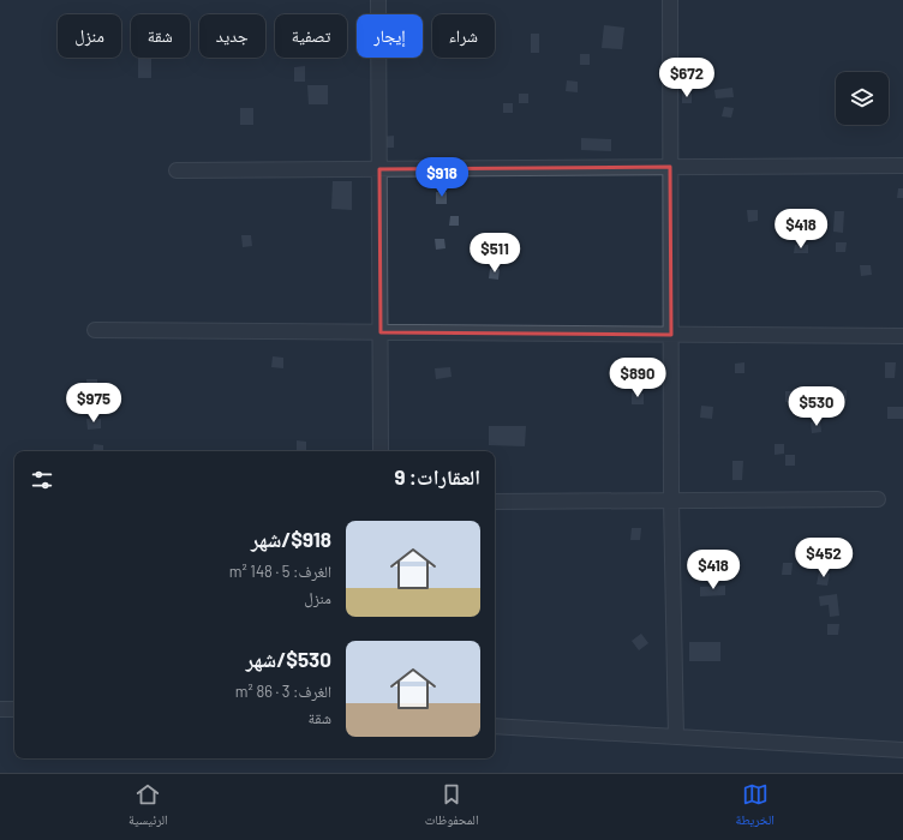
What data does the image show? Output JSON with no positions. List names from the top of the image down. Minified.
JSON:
{"page":{"chip":["شراء","إيجار","تصفية","جديد","شقة","منزل"],"price":["$672","$918","$418","$511","$890","$975","$530","$452","$418"],"heading":"العقارات: 9","list":[{"name":"$918/شهر","note":"الغرف: 5 · 148 m² · منزل"},{"name":"$530/شهر","note":"الغرف: 3 · 86 m² · شقة"}],"tabs":["الخريطة","المحفوظات","الرئيسية"]}}
